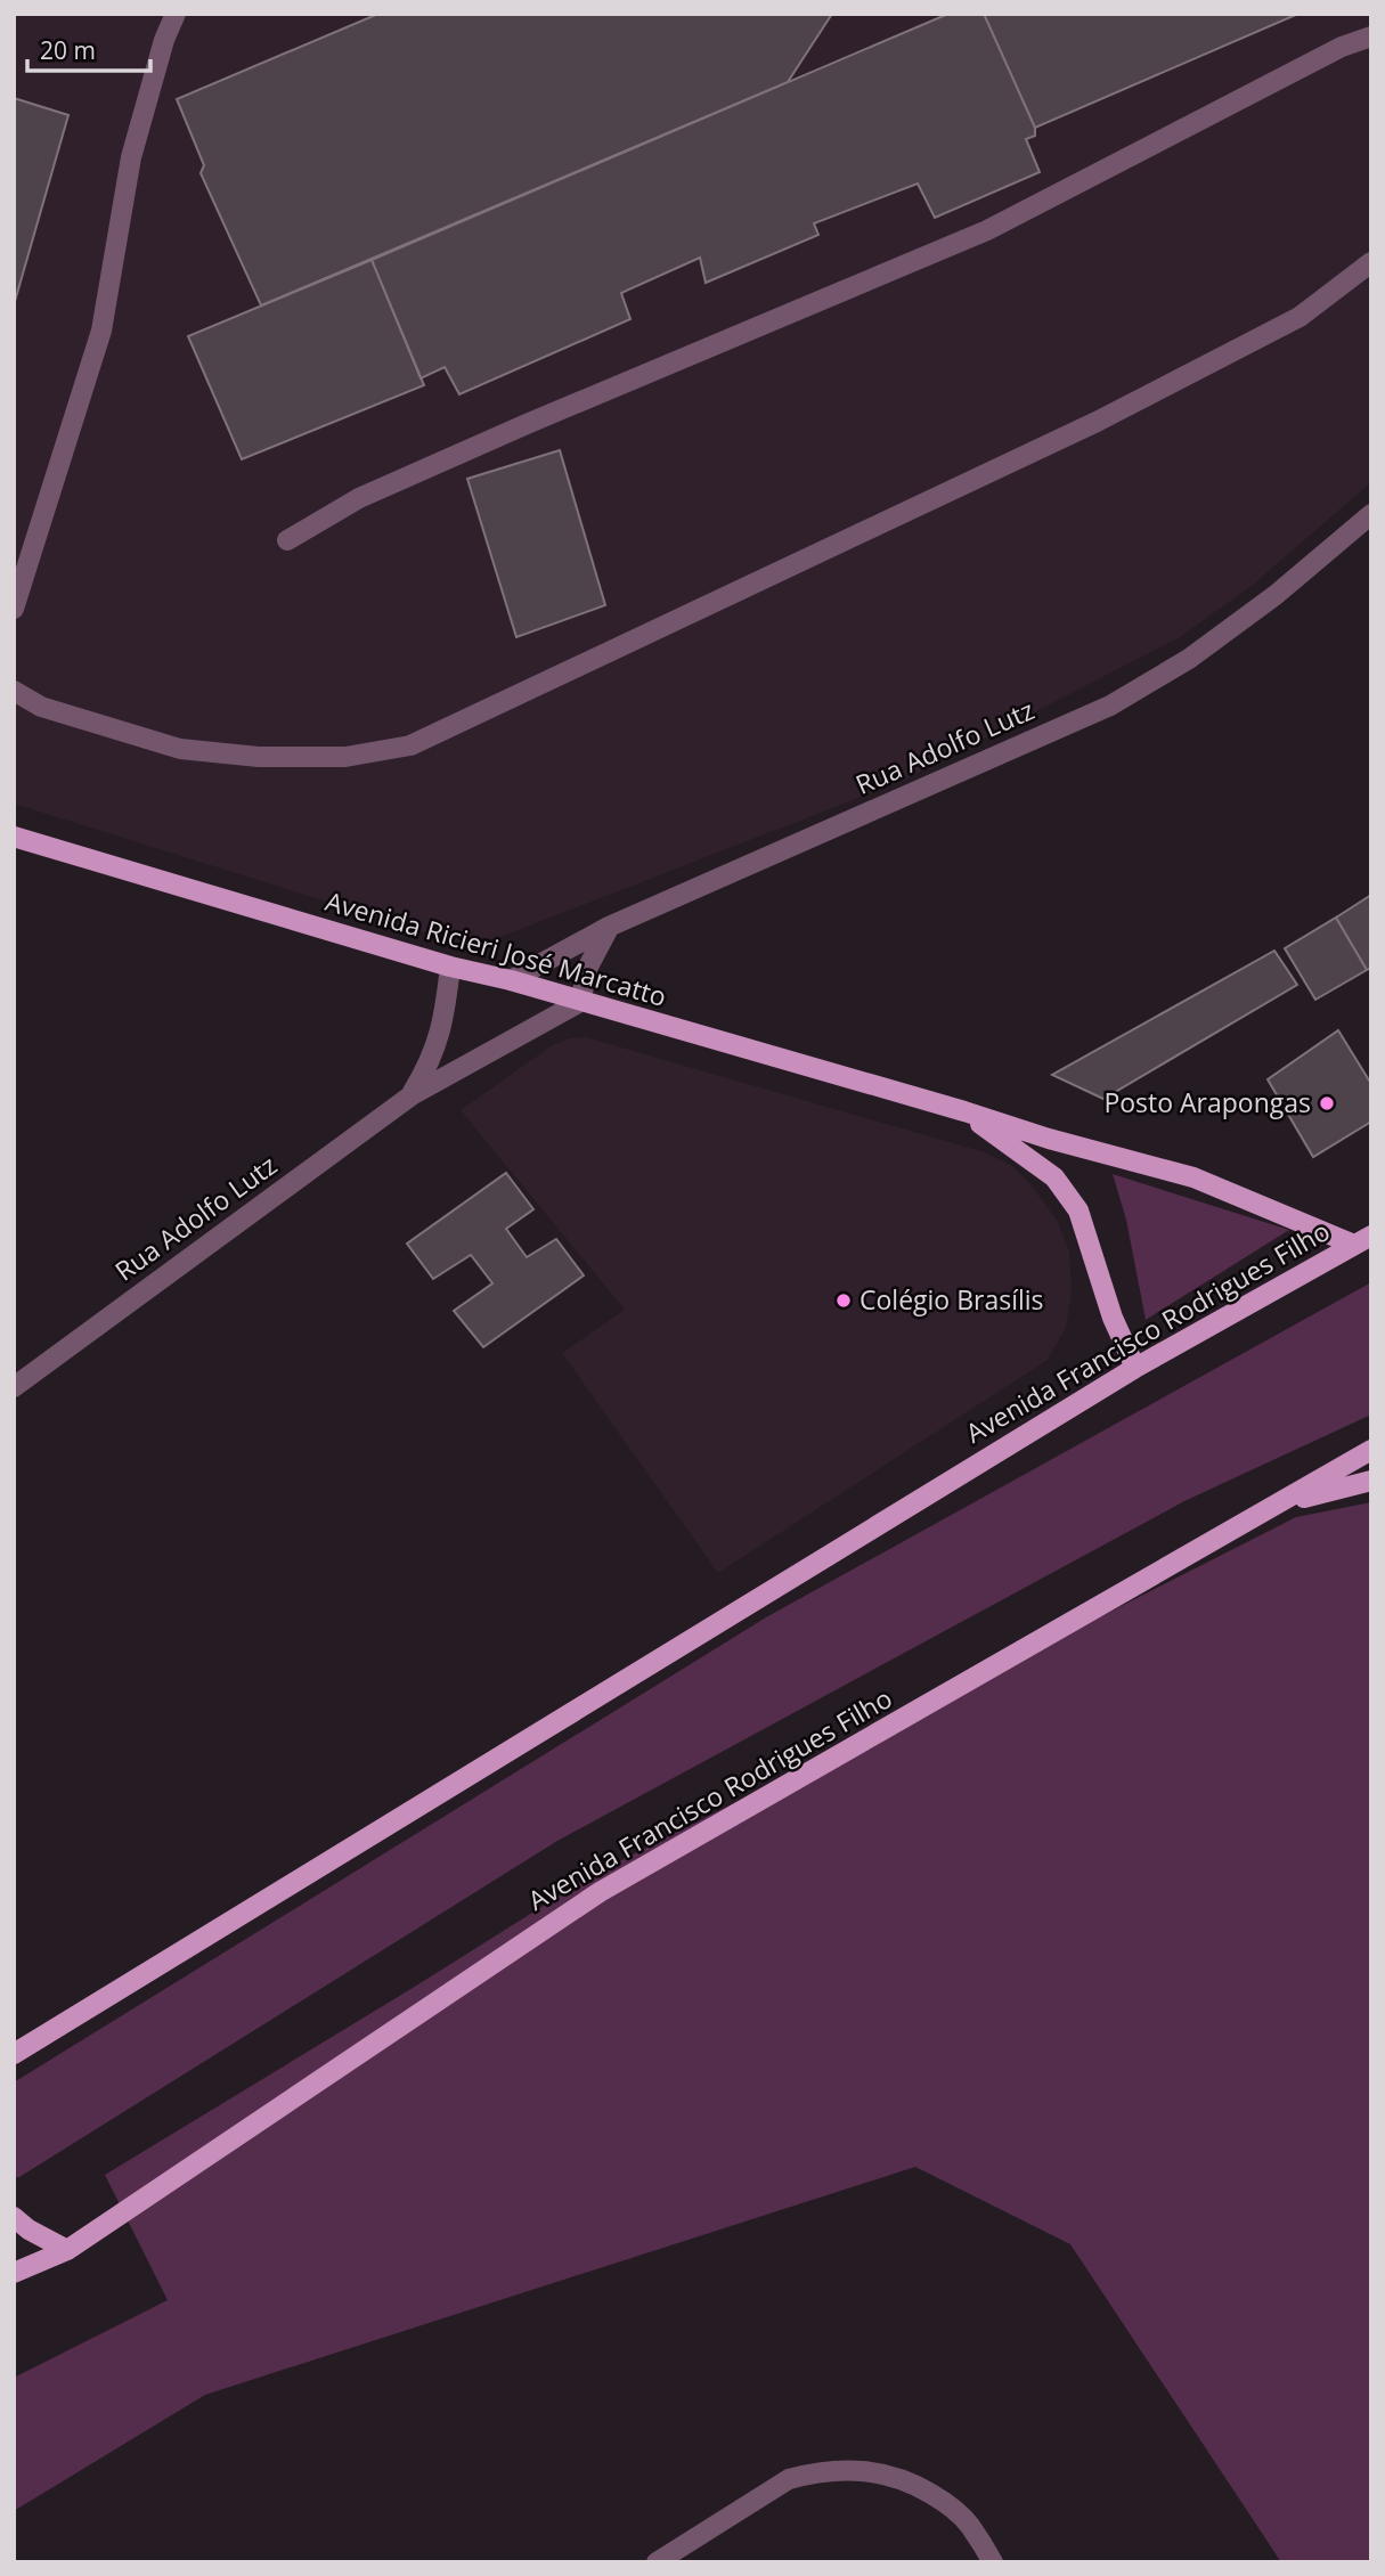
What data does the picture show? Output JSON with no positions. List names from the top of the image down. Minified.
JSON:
{"streets":{"main road":["Avenida Ricieri José Marcatto","Avenida Francisco Rodrigues Filho"],"street":["Rua Adolfo Lutz"]},"crossings":[["Rua Adolfo Lutz","Avenida Ricieri José Marcatto"],["Avenida Ricieri José Marcatto","Avenida Francisco Rodrigues Filho"]],"places":["Posto Arapongas","Colégio Brasílis"],"scale_bar":"20 m"}
